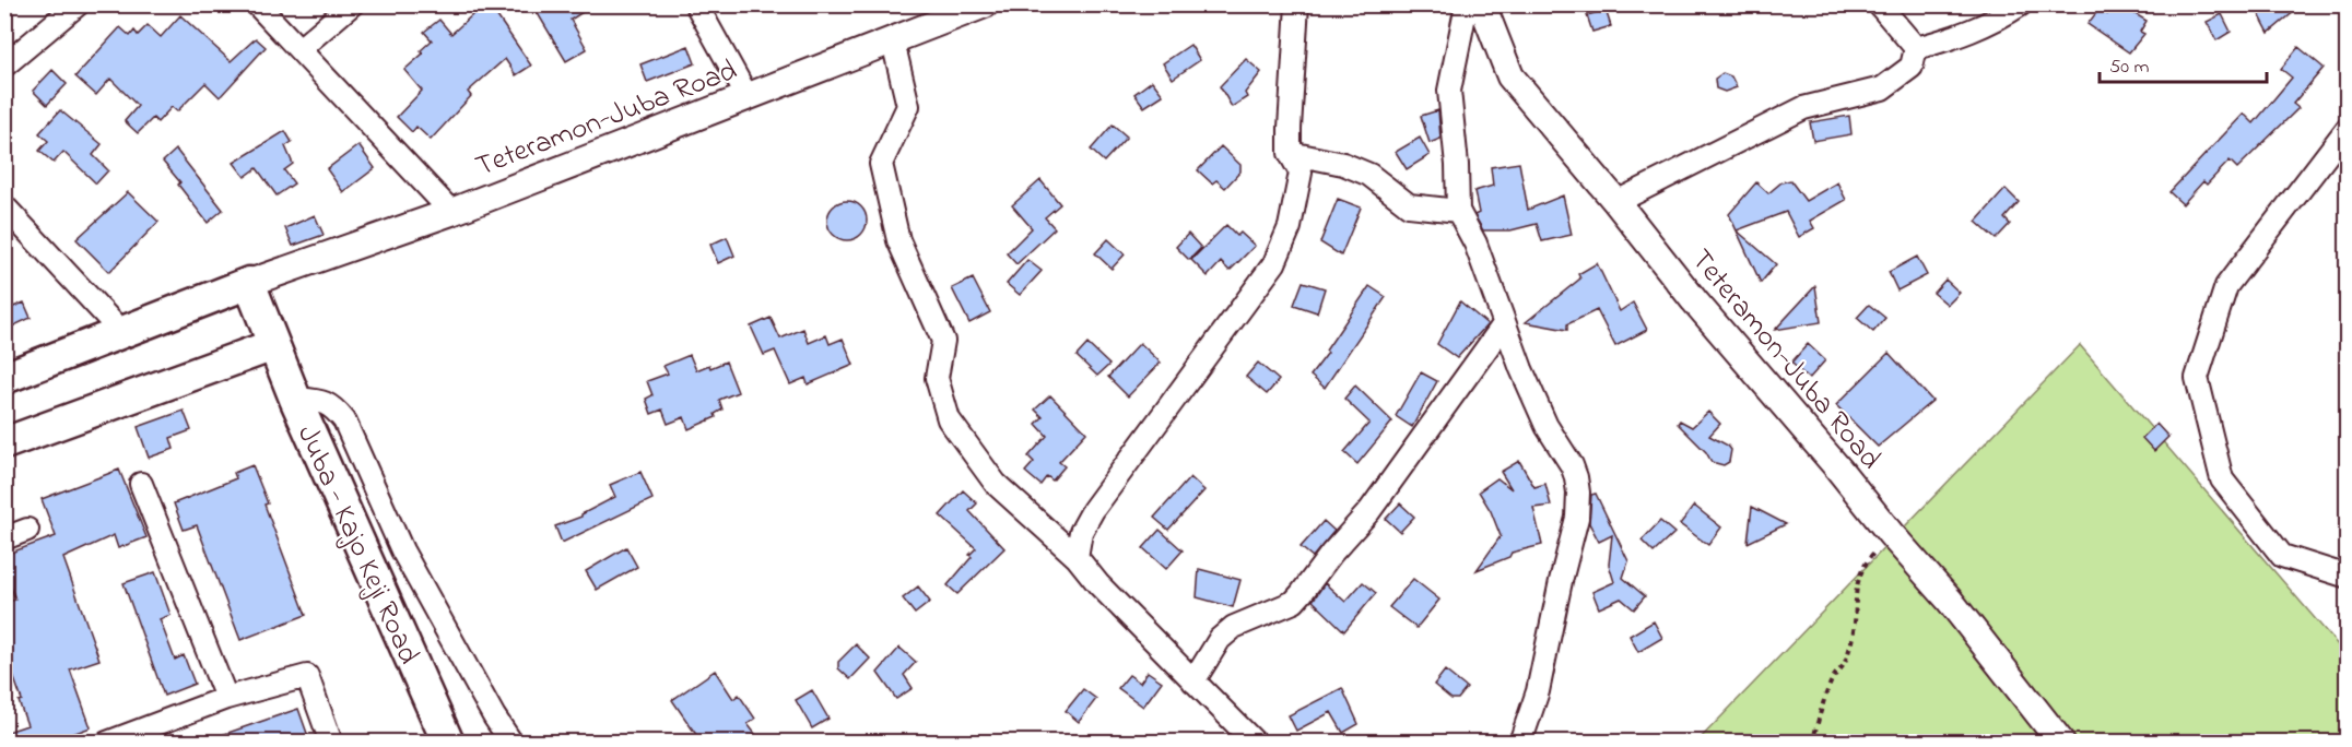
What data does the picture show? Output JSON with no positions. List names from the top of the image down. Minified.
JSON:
{"streets":{"main road":["Juba - Kajo Keji Road"],"street":["Teteramon-Juba Road"]},"crossings":[["Teteramon-Juba Road","Juba - Kajo Keji Road"]],"scale_bar":"50 m"}
